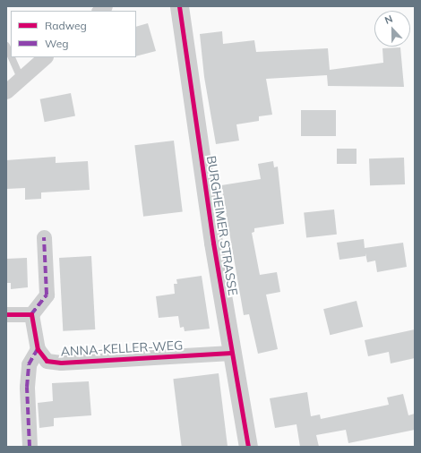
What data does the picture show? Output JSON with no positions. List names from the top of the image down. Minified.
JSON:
{"streets":{"street":["BURGHEIMER STRASSE","ANNA-KELLER-WEG"]},"crossings":[["BURGHEIMER STRASSE","ANNA-KELLER-WEG"]],"legend":["Radweg","Weg"],"north":"top"}
